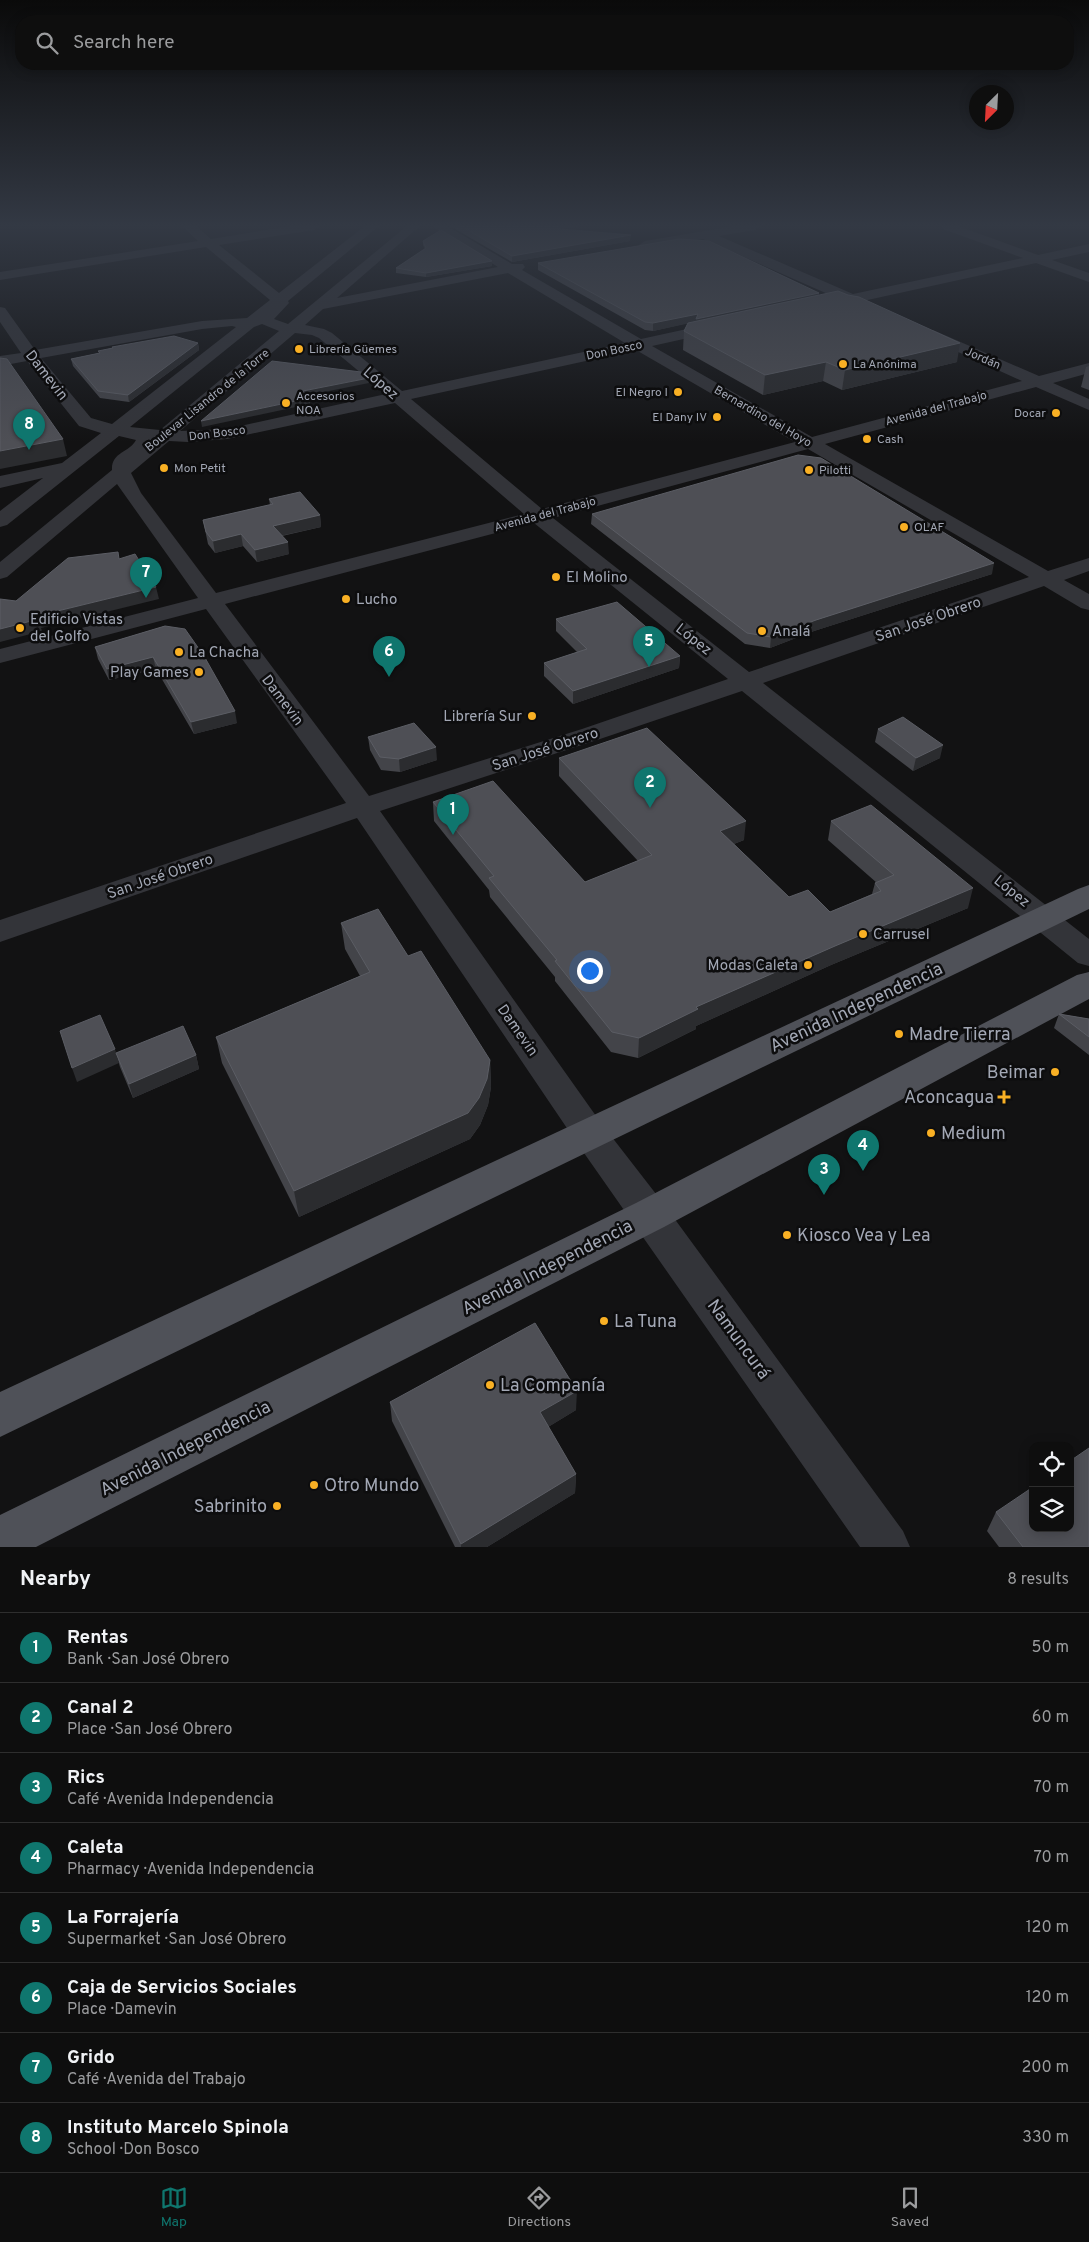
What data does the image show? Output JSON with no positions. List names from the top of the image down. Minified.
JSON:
{"streets":{"main road":["Avenida Independencia"],"street":["Don Bosco","Jordán","Damevin","López","Boulevar Lisandro de la Torre","Avenida del Trabajo","Bernardino del Hoyo","San José Obrero","Namuncurá"]},"crossings":[["Don Bosco","Damevin"],["Don Bosco","López"],["Don Bosco","Boulevar Lisandro de la Torre"],["Don Bosco","Bernardino del Hoyo"],["Jordán","Avenida del Trabajo"],["Damevin","López"],["Damevin","Boulevar Lisandro de la Torre"],["Damevin","Avenida del Trabajo"],["Damevin","San José Obrero"],["Damevin","Avenida Independencia"],["Damevin","Namuncurá"],["López","Boulevar Lisandro de la Torre"],["López","Avenida del Trabajo"],["López","San José Obrero"],["López","Avenida Independencia"],["Avenida del Trabajo","Bernardino del Hoyo"],["Bernardino del Hoyo","San José Obrero"],["Avenida Independencia","Namuncurá"]],"places":{"other":["Librería Güemes","La Anónima","El Negro I","Accesorios NOA","Docar","El Dany IV","Cash","Mon Petit","Pilotti","OLAF","El Molino","Lucho","Edificio Vistas del Golfo","Analá","La Chacha","Play Games","Librería Sur","Carrusel","Modas Caleta","Madre Tierra","Beimar","Medium","Kiosco Vea y Lea","La Tuna","La Companía","Otro Mundo","Sabrinito"],"health":["Aconcagua"]},"north":"bottom left","page":{"search":"Search here","pins":["8","7","5","6","2","1","4","3"],"heading":["Nearby","8 results"],"list":[{"mark":"1","name":"Rentas","note":"Bank · San José Obrero","value":"50 m"},{"mark":"2","name":"Canal 2","note":"Place · San José Obrero","value":"60 m"},{"mark":"3","name":"Rics","note":"Café · Avenida Independencia","value":"70 m"},{"mark":"4","name":"Caleta","note":"Pharmacy · Avenida Independencia","value":"70 m"},{"mark":"5","name":"La Forrajería","note":"Supermarket · San José Obrero","value":"120 m"},{"mark":"6","name":"Caja de Servicios Sociales","note":"Place · Damevin","value":"120 m"},{"mark":"7","name":"Grido","note":"Café · Avenida del Trabajo","value":"200 m"},{"mark":"8","name":"Instituto Marcelo Spinola","note":"School · Don Bosco","value":"330 m"}],"nav":["Map","Directions","Saved"]}}
